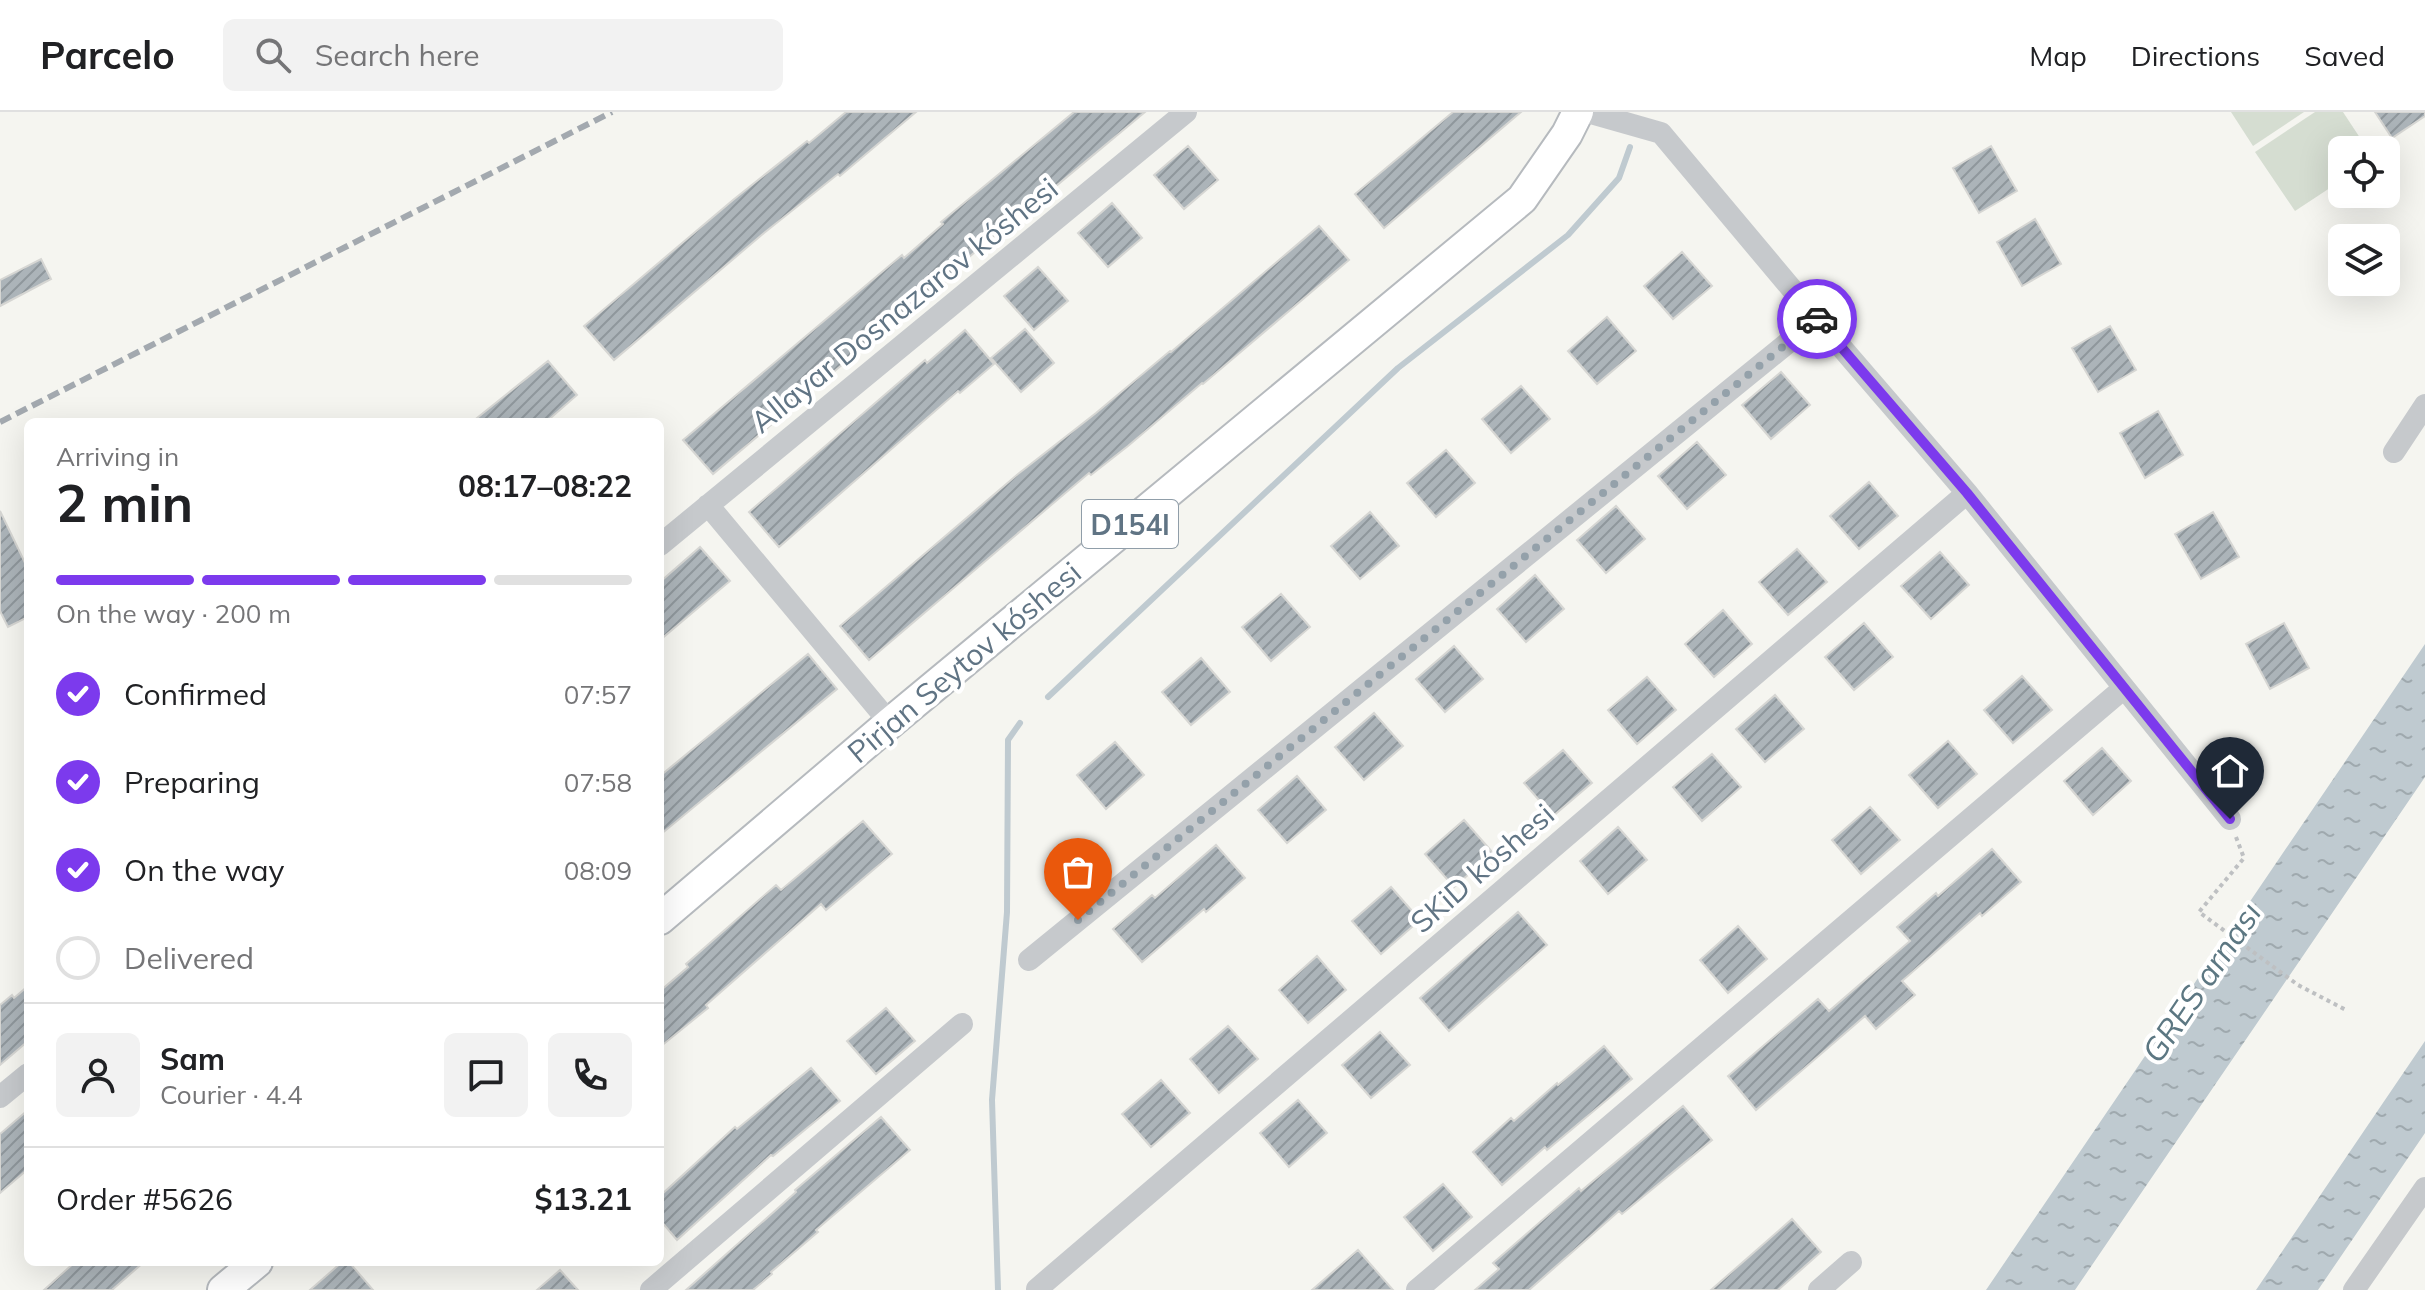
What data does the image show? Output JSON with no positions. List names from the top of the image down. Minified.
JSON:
{"streets":{"main road":["D154l","Pirjan Seytov kóshesi"],"street":["Allayar Dosnazarov kóshesi","SKiD kóshesi"]},"water":["GRES arnası"],"page":{"header":"Parcelo","search":"Search here","nav":["Map","Directions","Saved"],"heading":["2 min","Arriving in","08:17–08:22"],"panel":["Sam","Courier · 4.4","Order #5626","$13.21"],"bar":"On the way · 200 m","list":[["Confirmed","07:57"],["Preparing","07:58"],["On the way","08:09"],"Delivered"]}}
